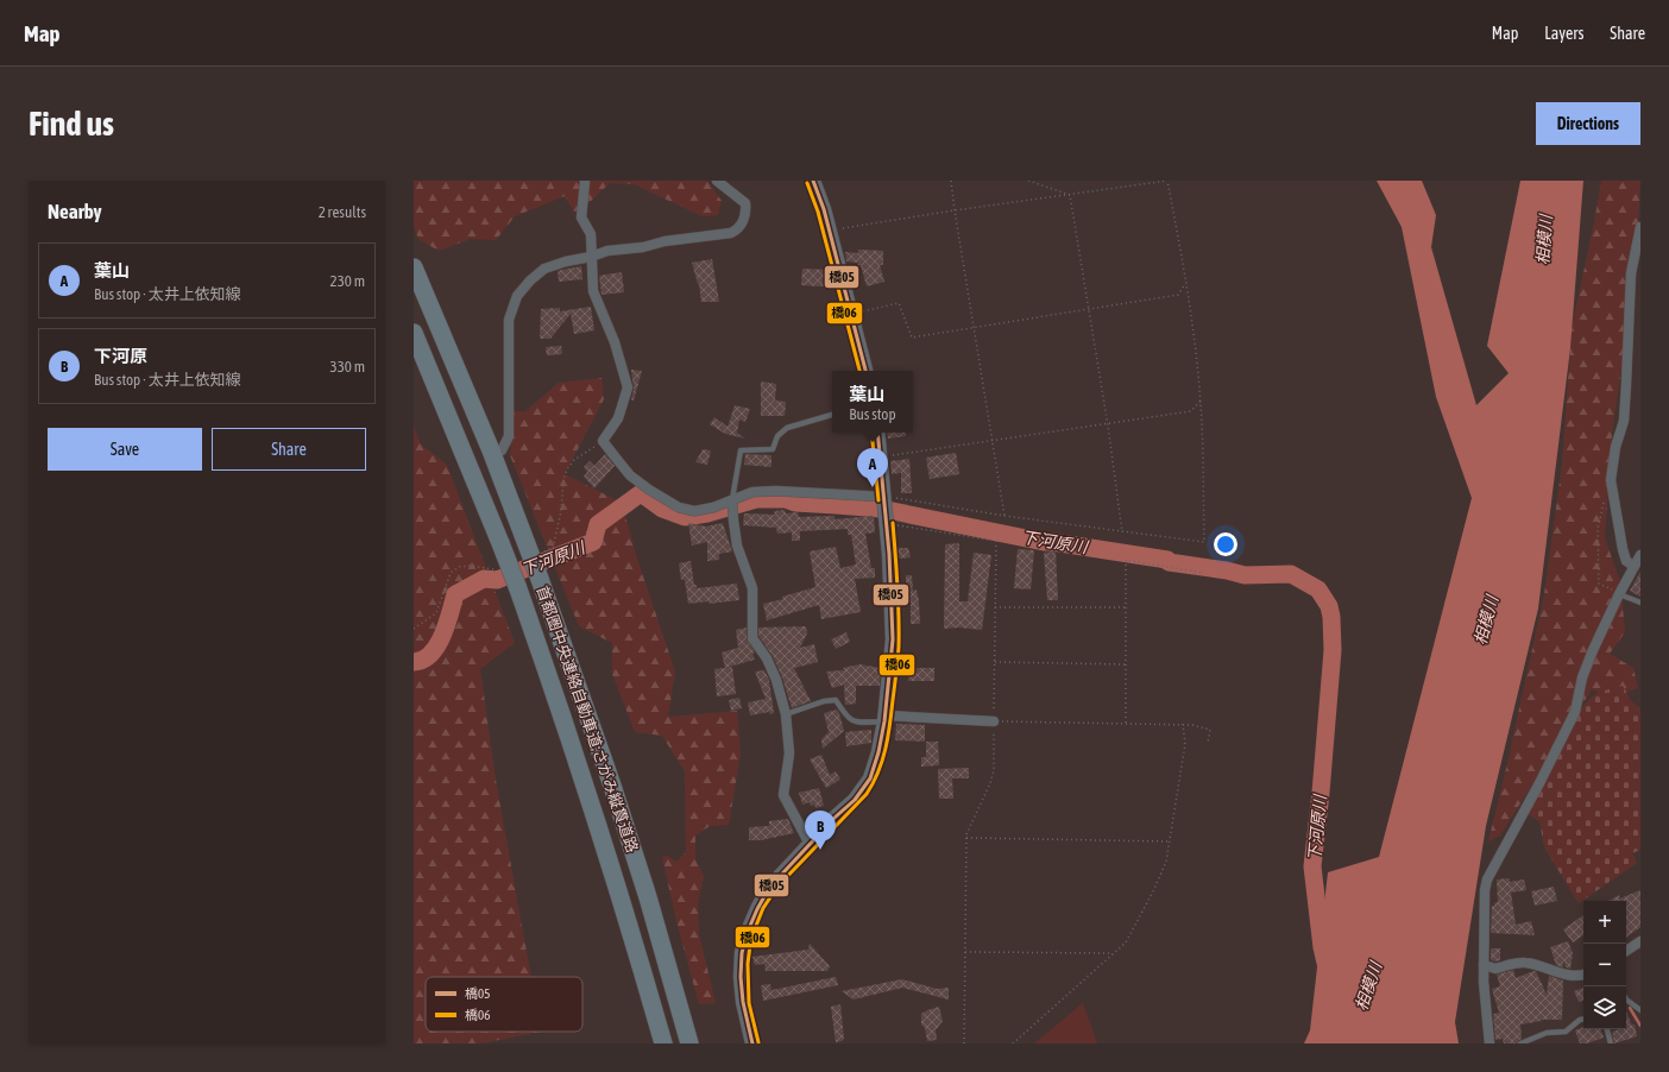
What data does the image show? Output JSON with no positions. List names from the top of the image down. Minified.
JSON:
{"streets":{"highway":["首都圏中央連絡自動車道;さがみ縦貫道路"]},"water":["相模川","下河原川"],"lines":["transit line 橋05","transit line 橋06"],"legend":["橋05","橋06"],"page":{"header":"Map","nav":["Map","Layers","Share"],"buttons":["Directions",["Save","Share"]],"title":"Find us","heading":["Nearby","2 results"],"list":[{"mark":"A","name":"葉山","note":"Bus stop · 太井上依知線","value":"230 m"},{"mark":"B","name":"下河原","note":"Bus stop · 太井上依知線","value":"330 m"}],"popup":["葉山","Bus stop"],"pins":["A","B"],"map_buttons":["+","−"]}}
